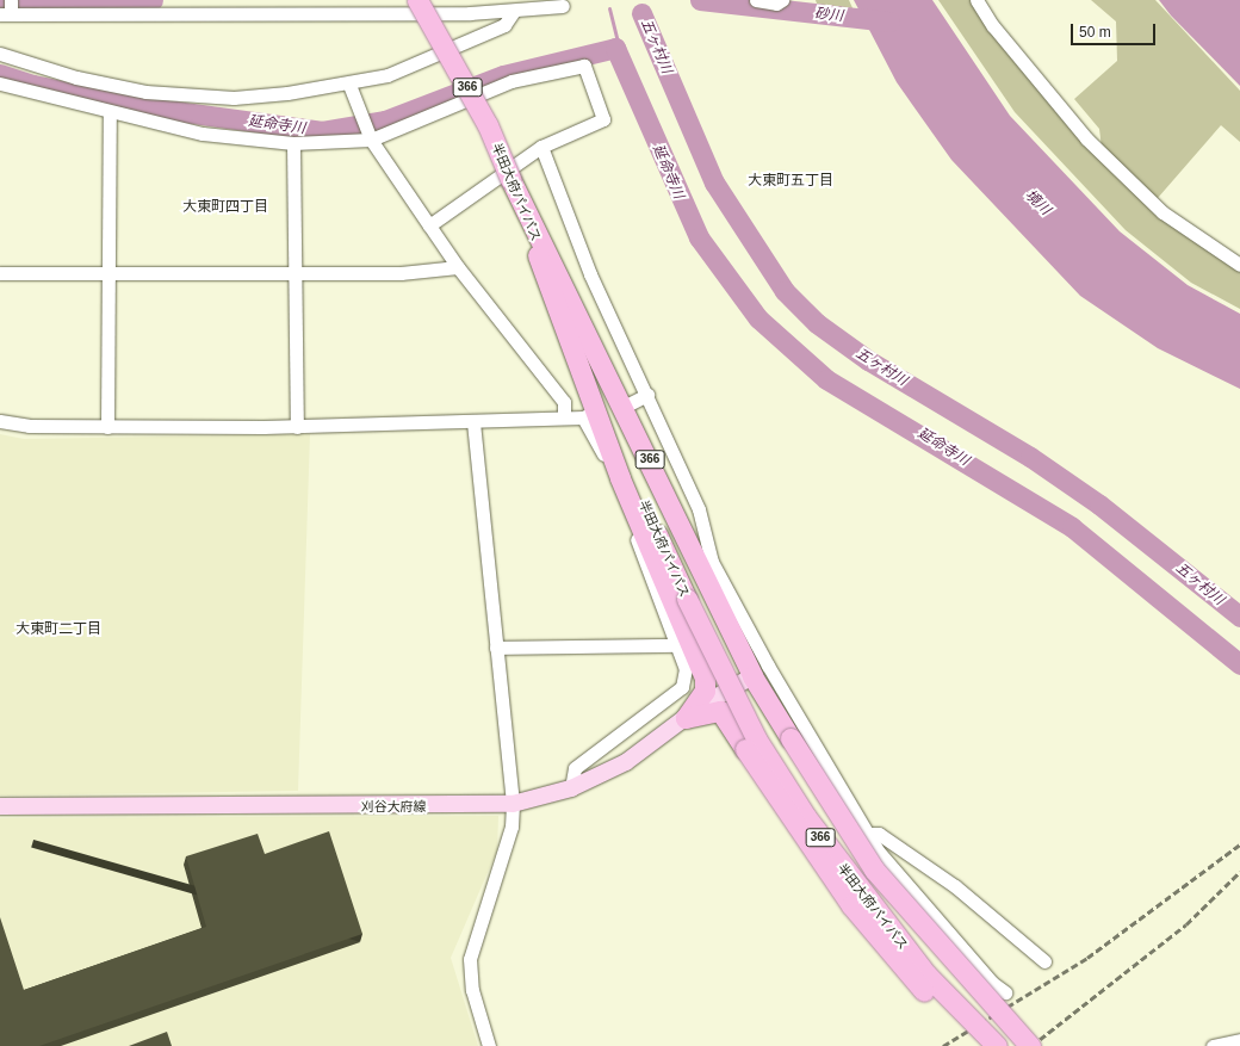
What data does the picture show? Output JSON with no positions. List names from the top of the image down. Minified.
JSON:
{"streets":{"highway":["366","半田大府パイパス"],"main road":["刈谷大府線"]},"crossings":[["366","半田大府パイパス"],["366","刈谷大府線"]],"districts":["大東町五丁目","大東町四丁目","大東町二丁目"],"water":["砂川","五ヶ村川","延命寺川","境川"],"scale_bar":"50 m"}
